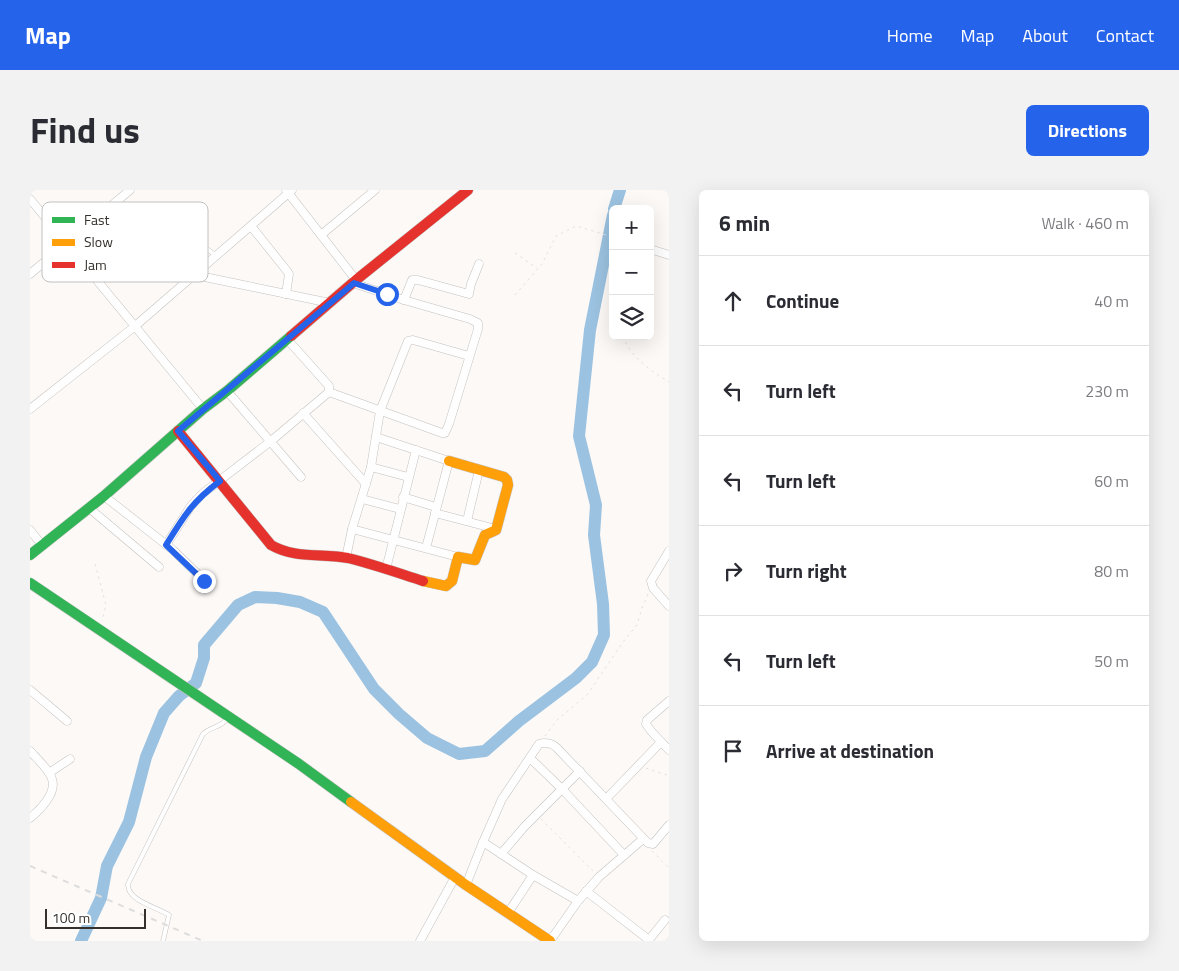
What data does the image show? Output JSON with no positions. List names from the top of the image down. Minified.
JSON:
{"legend":["Fast","Slow","Jam"],"scale_bar":"100 m","page":{"header":"Map","nav":["Home","Map","About","Contact"],"title":"Find us","buttons":"Directions","heading":["6 min","Walk · 460 m"],"map_buttons":["+","−"],"list":[["Continue","40 m"],["Turn left","230 m"],["Turn left","60 m"],["Turn right","80 m"],["Turn left","50 m"],"Arrive at destination"],"scale":"100 m"}}
